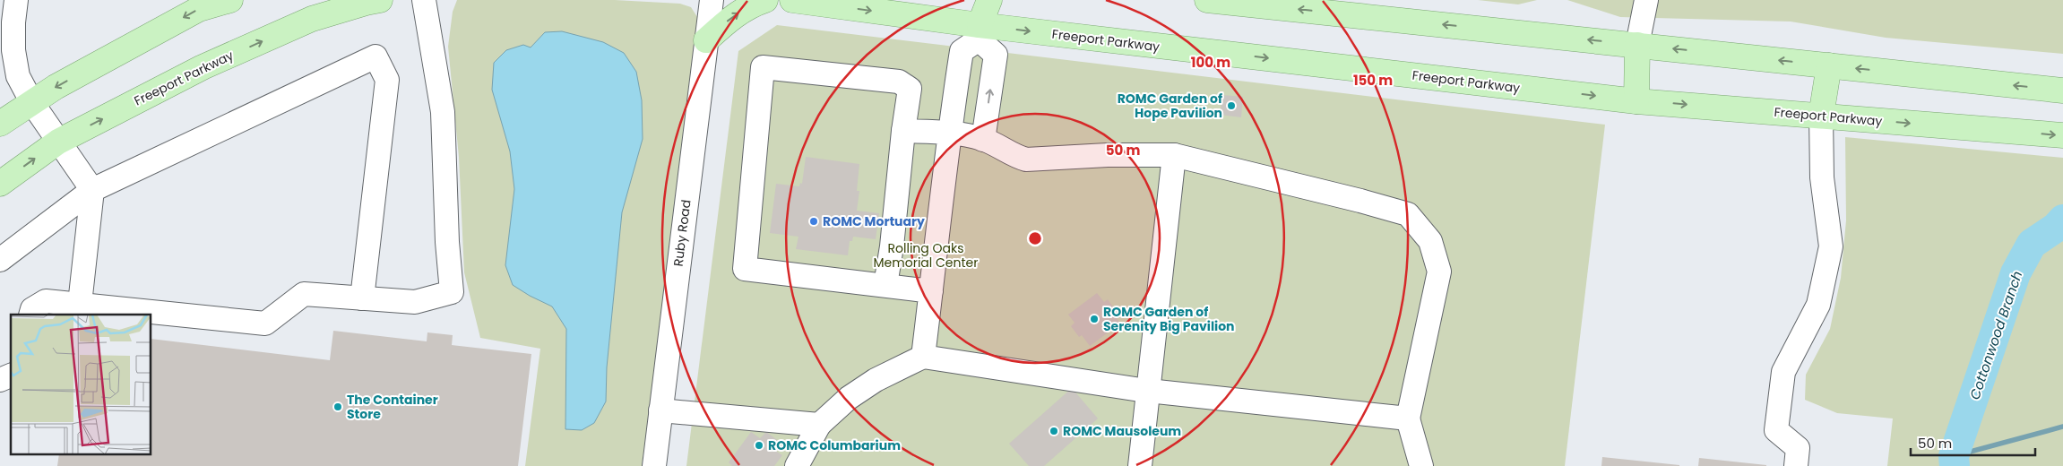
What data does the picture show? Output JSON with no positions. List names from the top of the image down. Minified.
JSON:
{"streets":{"main road":["Freeport Parkway"],"street":["Ruby Road"]},"water":["Cottonwood Branch"],"parks":["Rolling Oaks Memorial Center"],"places":["ROMC Garden of Hope Pavilion","ROMC Mortuary","ROMC Garden of Serenity Big Pavilion","The Container Store","ROMC Mausoleum","ROMC Columbarium"],"scale_bar":"50 m","rings":["100 m","150 m","50 m"]}
